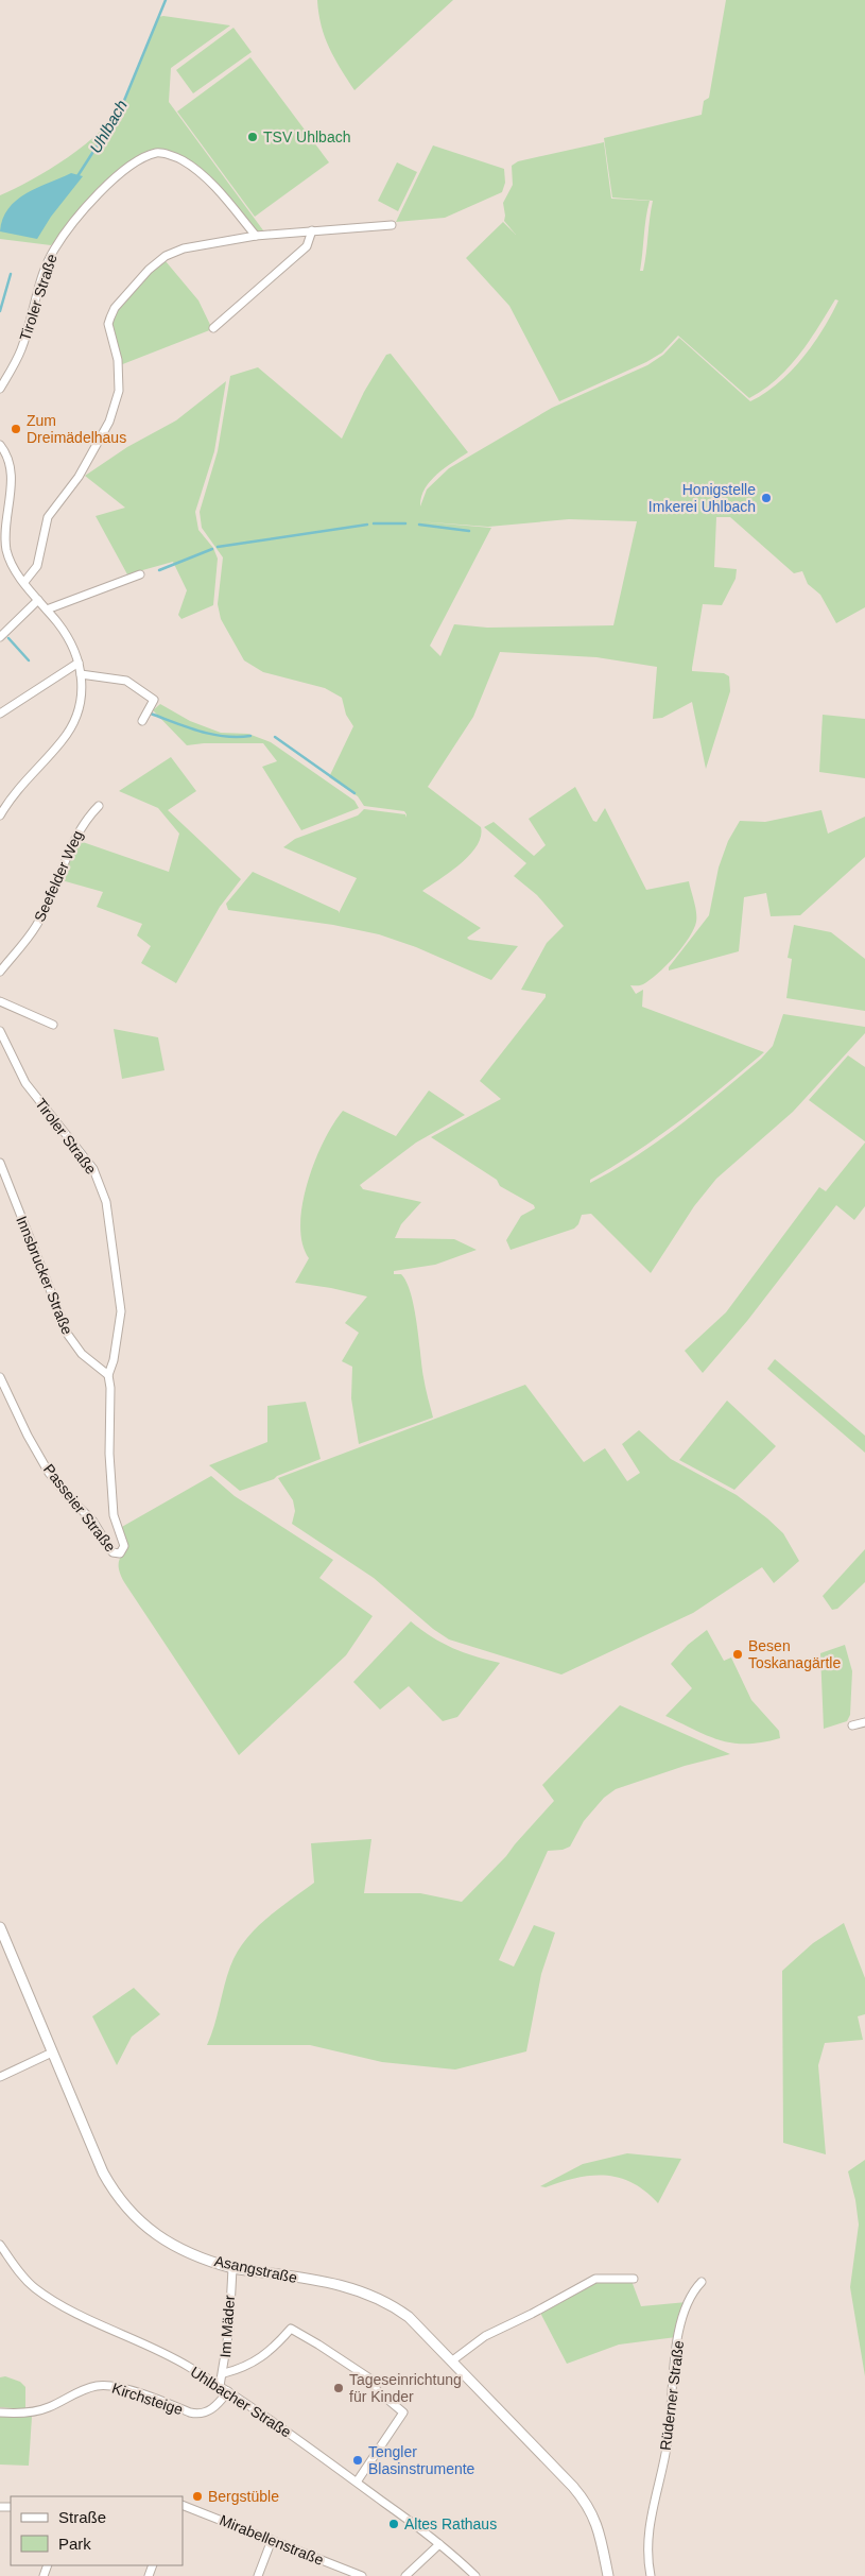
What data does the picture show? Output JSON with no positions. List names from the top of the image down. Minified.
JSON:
{"streets":{"street":["Tiroler Straße","Seefelder Weg","Innsbrucker Straße","Passeier Straße","Asangstraße","Im Mäder","Rüderner Straße","Kirchsteige","Uhlbacher Straße","Mirabellenstraße"]},"crossings":[["Tiroler Straße","Passeier Straße"],["Innsbrucker Straße","Passeier Straße"],["Asangstraße","Im Mäder"],["Im Mäder","Uhlbacher Straße"],["Kirchsteige","Uhlbacher Straße"]],"water":["Uhlbach"],"places":["TSV Uhlbach","Zum Dreimädelhaus","Honigstelle Imkerei Uhlbach","Besen Toskanagärtle","Tageseinrichtung für Kinder","Tengler Blasinstrumente","Bergstüble","Altes Rathaus"],"legend":["Straße","Park"]}
